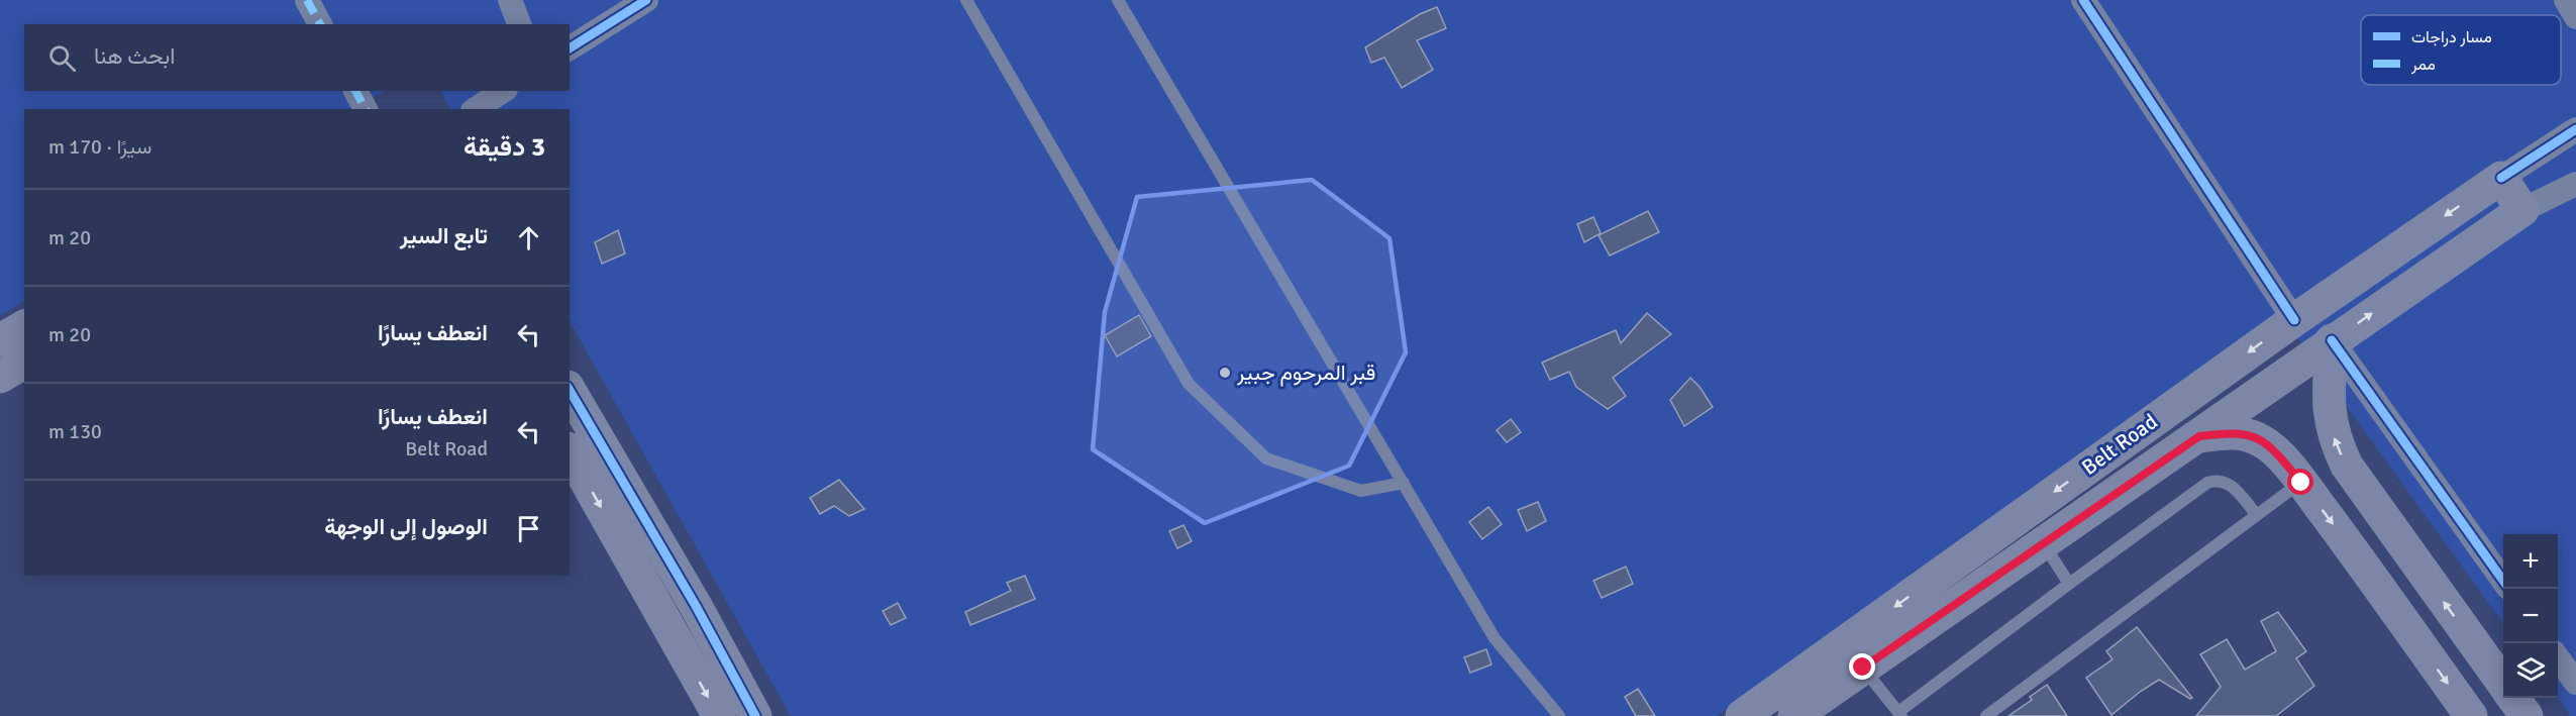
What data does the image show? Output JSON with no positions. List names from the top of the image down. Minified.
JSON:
{"streets":{"main road":["Belt Road"]},"places":["قبر المرحوم جبير"],"legend":["مسار دراجات","ممر"],"page":{"search":"ابحث هنا","heading":["3 دقيقة","سيرًا · 170 m"],"list":[["تابع السير","20 m"],["انعطف يسارًا","20 m"],["انعطف يسارًا","Belt Road","130 m"],"الوصول إلى الوجهة"],"map_buttons":["+","−"]}}
